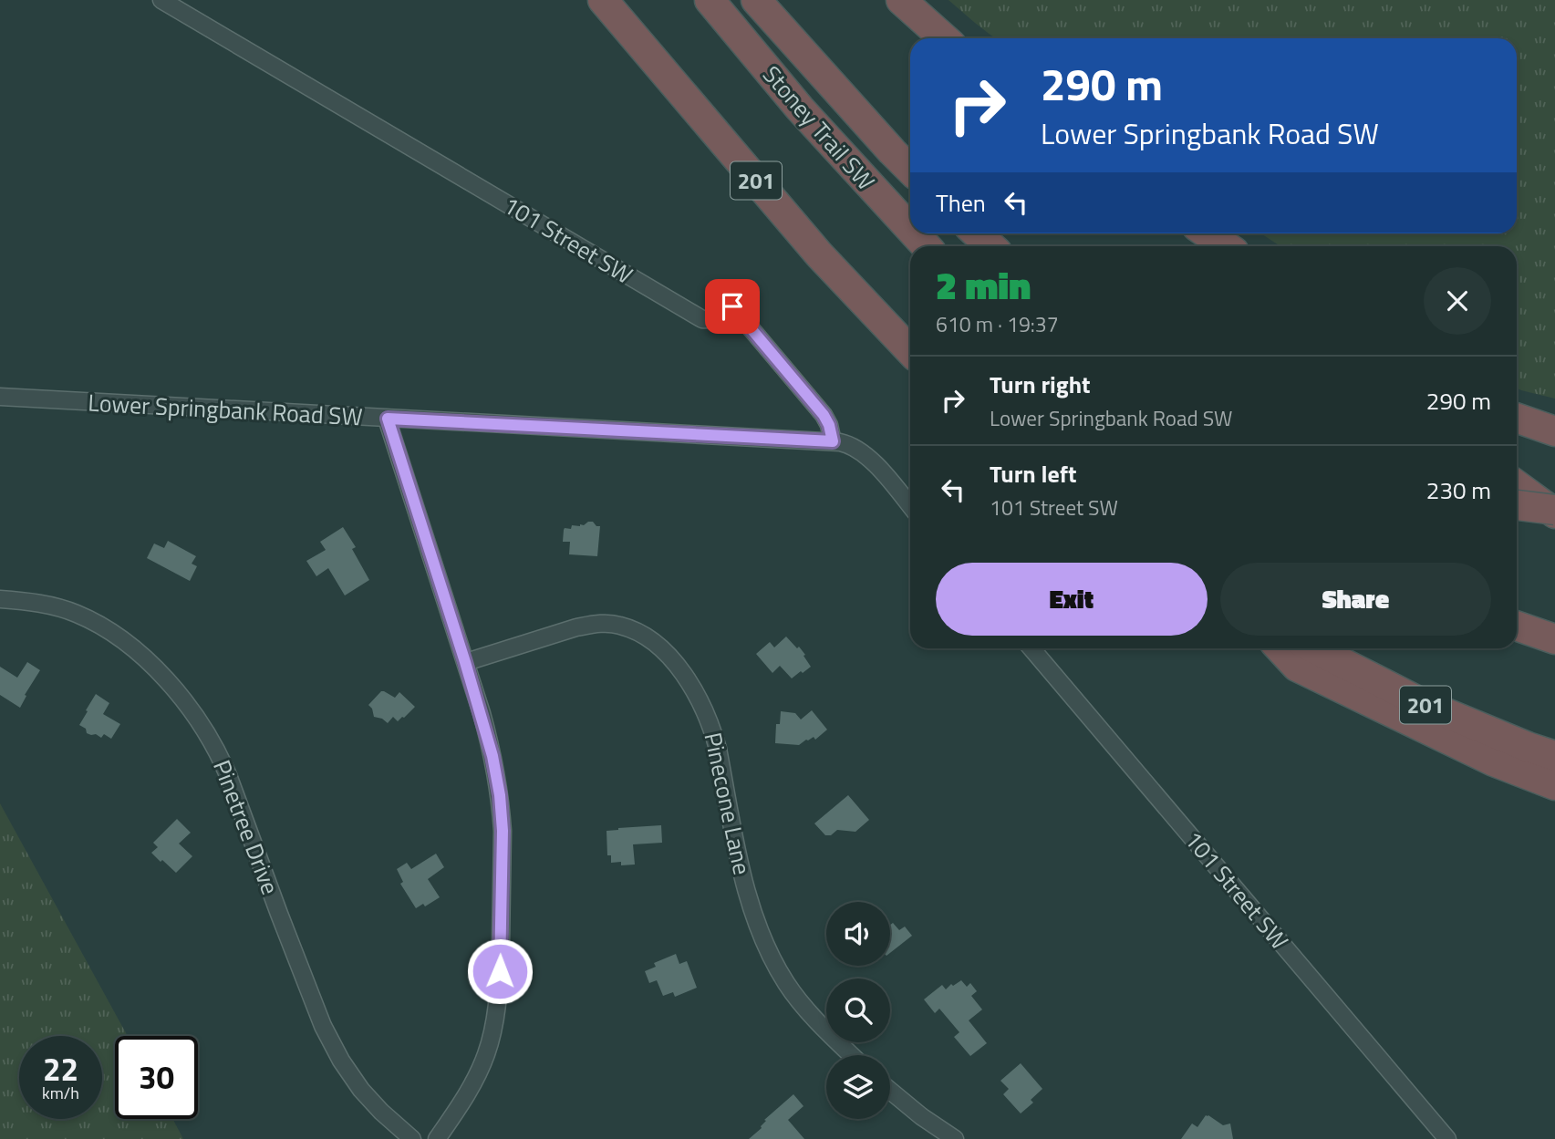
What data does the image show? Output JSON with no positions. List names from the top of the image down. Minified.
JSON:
{"streets":{"highway":["Stoney Trail SW","201"],"street":["101 Street SW","Lower Springbank Road SW","Pinecone Lane","Pinetree Drive"]},"crossings":[["101 Street SW","Lower Springbank Road SW"]],"page":{"turn":["290 m","Lower Springbank Road SW"],"then":"Then","heading":["2 min","610 m · 19:37"],"list":[{"name":"Turn right","note":"Lower Springbank Road SW","value":"290 m"},{"name":"Turn left","note":"101 Street SW","value":"230 m"}],"buttons":["Exit","Share"],"speed":"22 km/h","limit":"30"}}
